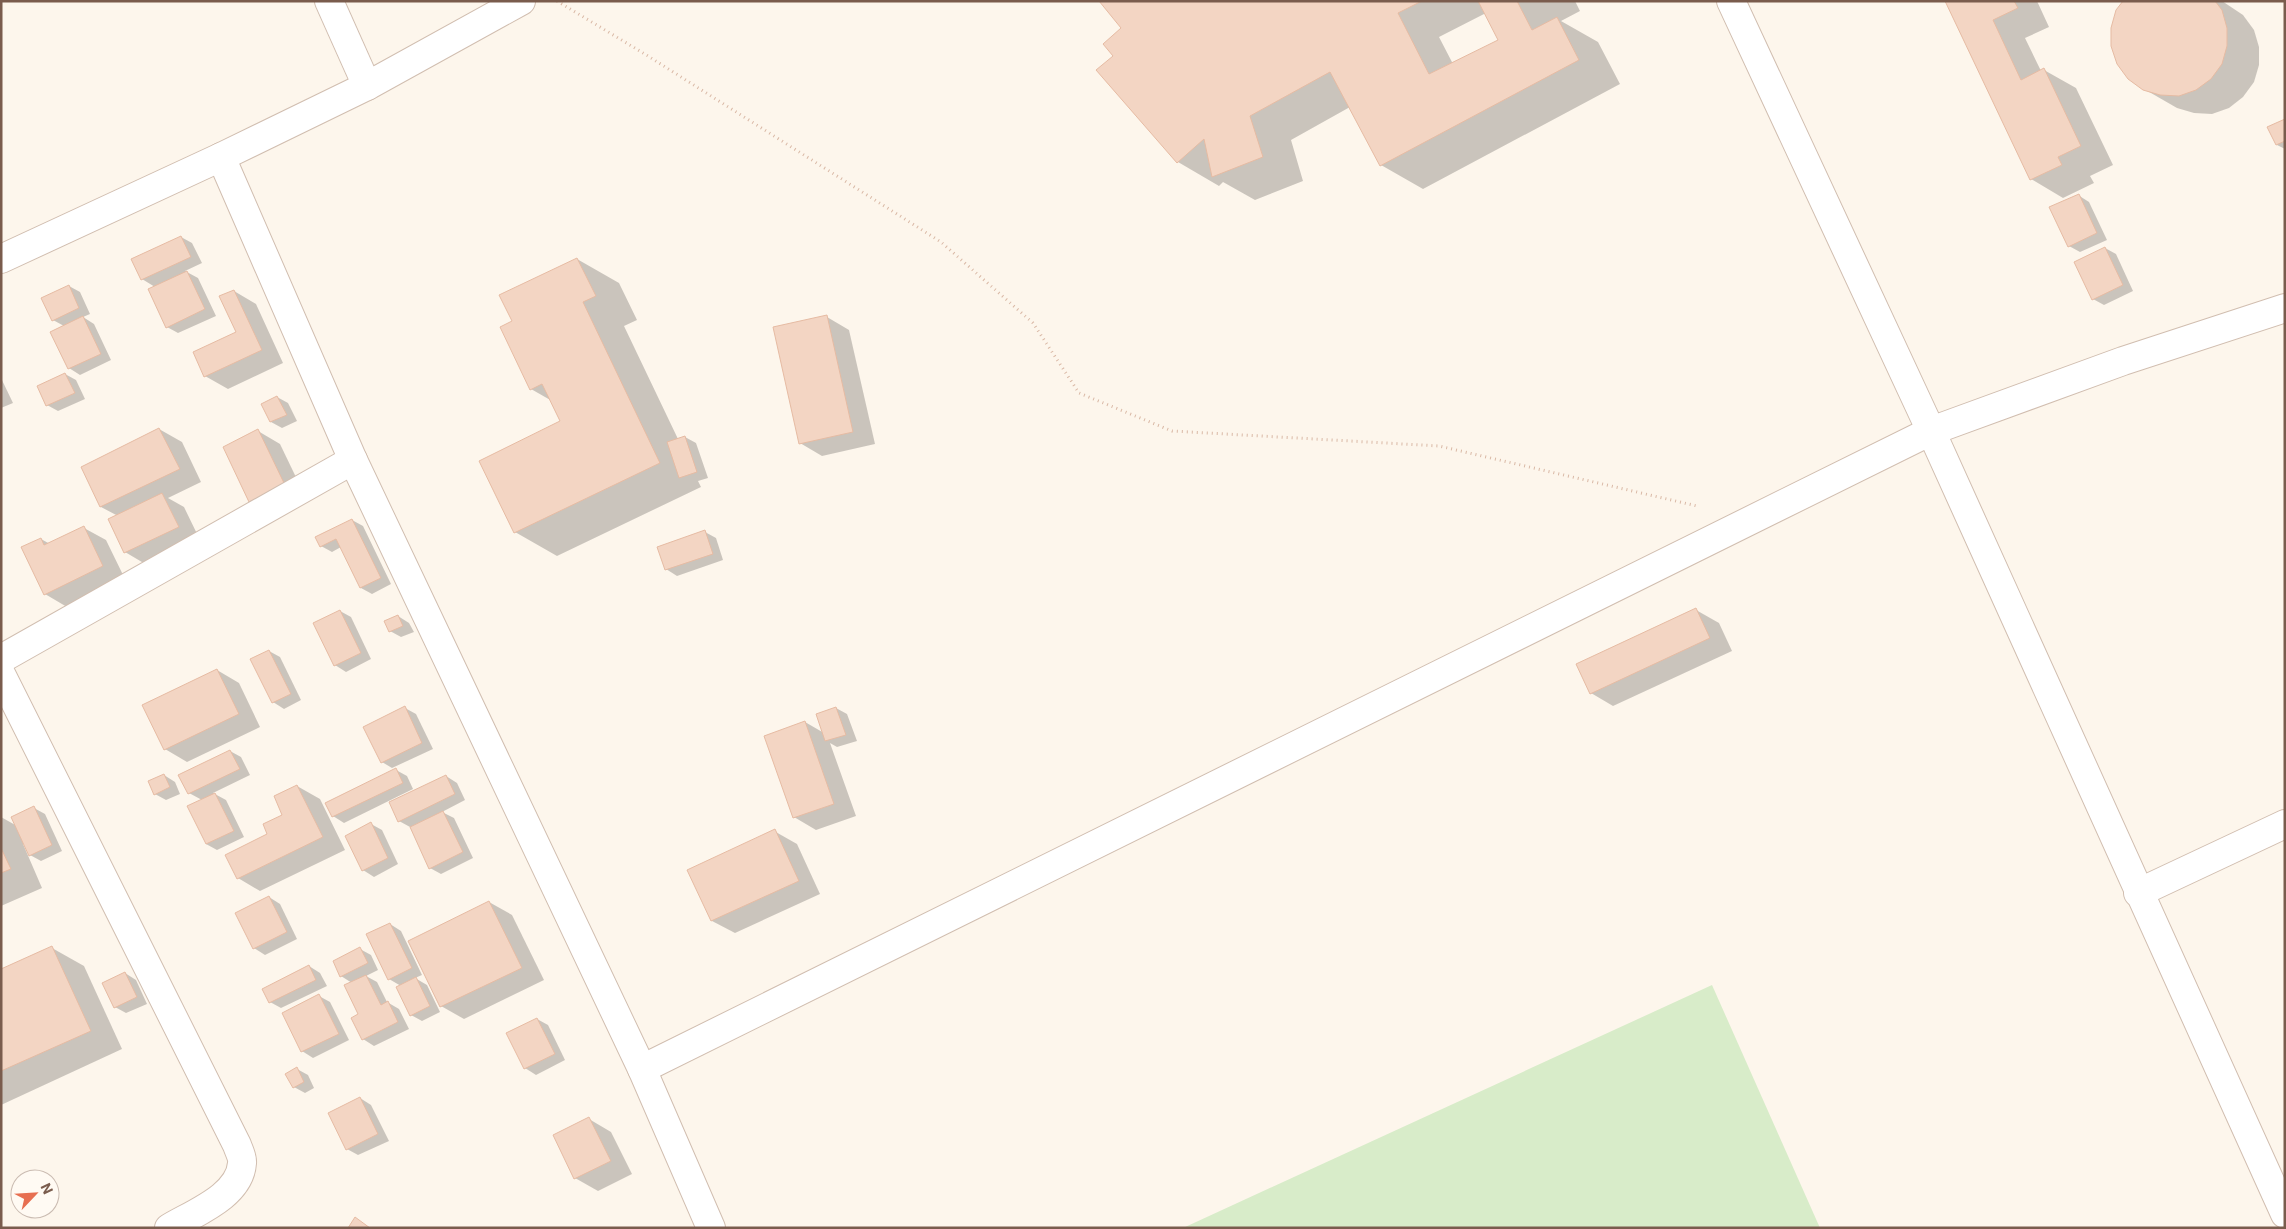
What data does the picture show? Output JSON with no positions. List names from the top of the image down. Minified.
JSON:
{"north":"top right"}
